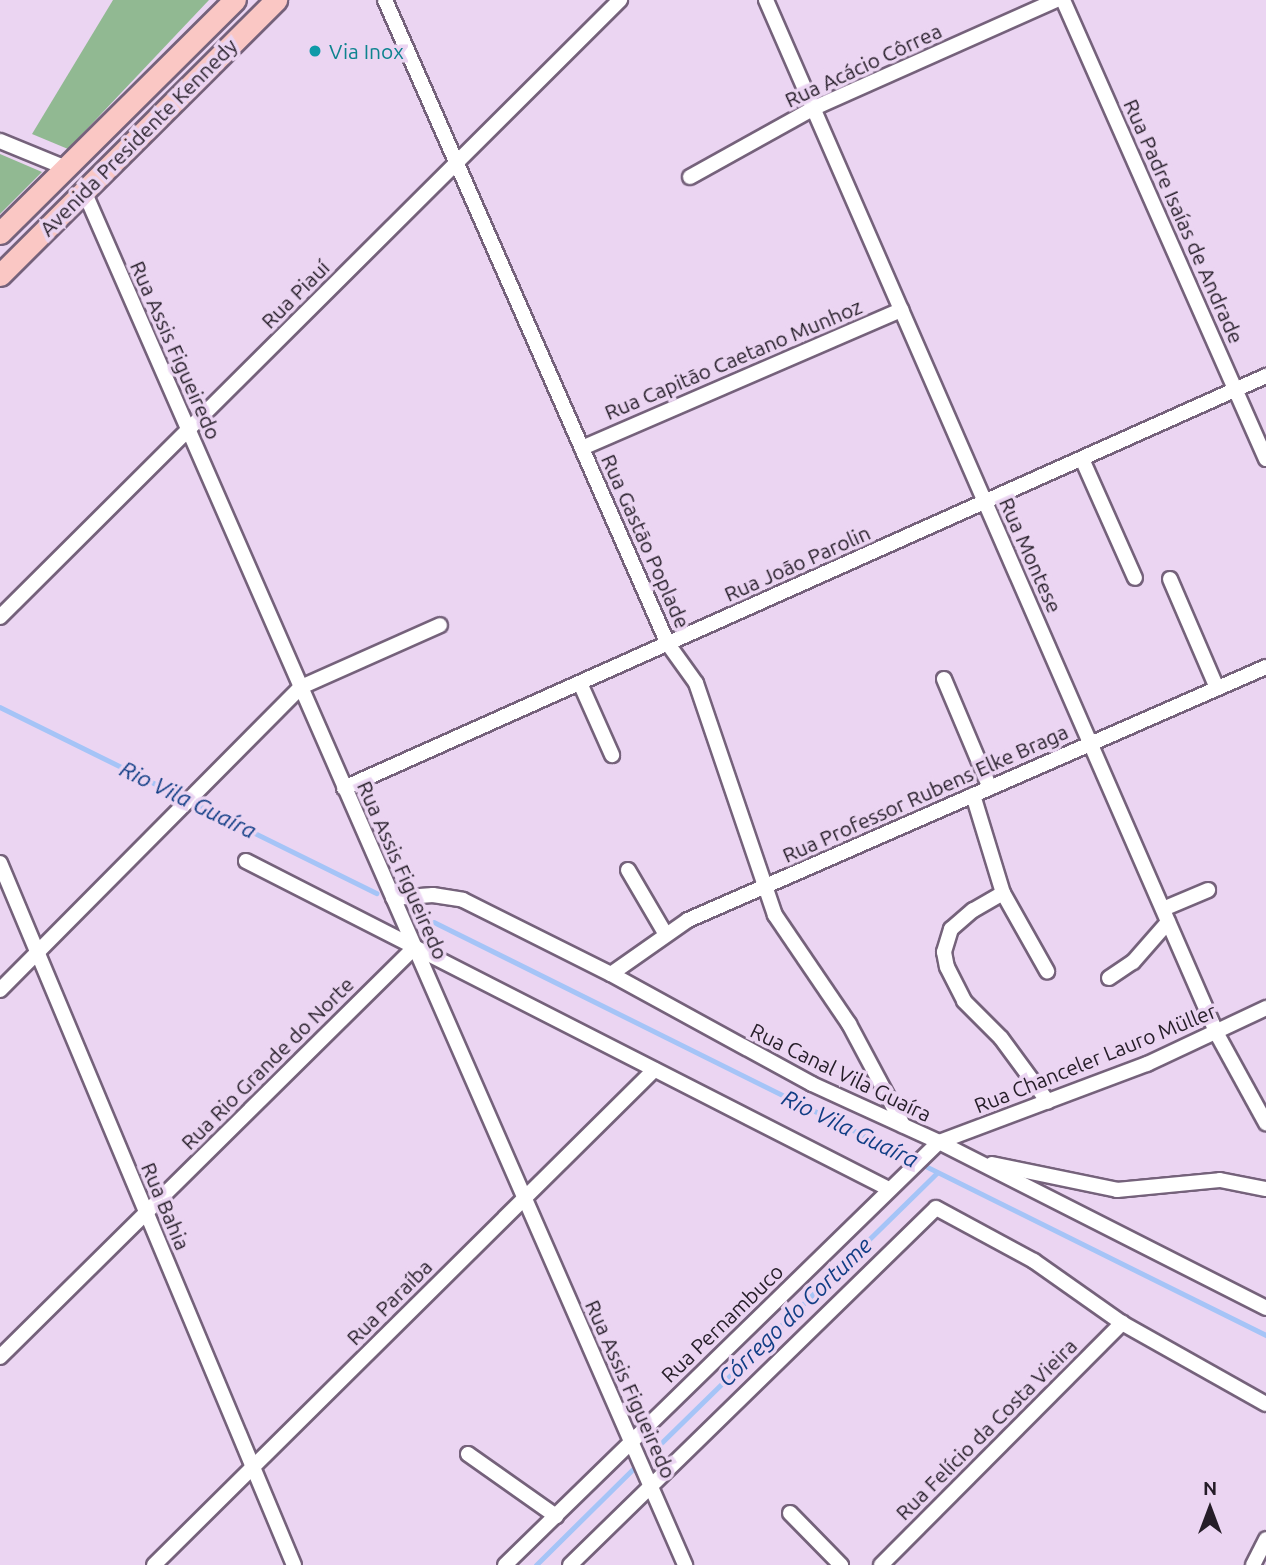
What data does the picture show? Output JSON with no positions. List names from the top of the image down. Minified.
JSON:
{"streets":{"main road":["Avenida Presidente Kennedy"],"street":["Rua Acácio Côrrea","Rua Padre Isaías de Andrade","Rua Piauí","Rua Assis Figueiredo","Rua Capitão Caetano Munhoz","Rua Gastão Poplade","Rua Montese","Rua João Parolin","Rua Professor Rubens Elke Braga","Rua Chanceler Lauro Müller","Rua Rio Grande do Norte","Rua Canal Vila Guaíra","Rua Bahia","Rua Paraíba","Rua Pernambuco","Rua Felício da Costa Vieira"]},"crossings":[["Rua Acácio Côrrea","Rua Montese"],["Avenida Presidente Kennedy","Rua Assis Figueiredo"],["Rua Padre Isaías de Andrade","Rua João Parolin"],["Rua Piauí","Rua Assis Figueiredo"],["Rua Piauí","Rua Gastão Poplade"],["Rua Assis Figueiredo","Rua João Parolin"],["Rua Assis Figueiredo","Rua Rio Grande do Norte"],["Rua Assis Figueiredo","Rua Canal Vila Guaíra"],["Rua Assis Figueiredo","Rua Paraíba"],["Rua Assis Figueiredo","Rua Pernambuco"],["Rua Capitão Caetano Munhoz","Rua Gastão Poplade"],["Rua Capitão Caetano Munhoz","Rua Montese"],["Rua Gastão Poplade","Rua João Parolin"],["Rua Gastão Poplade","Rua Professor Rubens Elke Braga"],["Rua Gastão Poplade","Rua Canal Vila Guaíra"],["Rua Montese","Rua João Parolin"],["Rua Montese","Rua Professor Rubens Elke Braga"],["Rua Montese","Rua Chanceler Lauro Müller"],["Rua Professor Rubens Elke Braga","Rua Canal Vila Guaíra"],["Rua Chanceler Lauro Müller","Rua Canal Vila Guaíra"],["Rua Chanceler Lauro Müller","Rua Pernambuco"],["Rua Rio Grande do Norte","Rua Bahia"],["Rua Canal Vila Guaíra","Rua Pernambuco"],["Rua Bahia","Rua Paraíba"]],"water":["Rio Vila Guaíra","Córrego do Cortume"],"places":["Via Inox"],"north":"top"}
